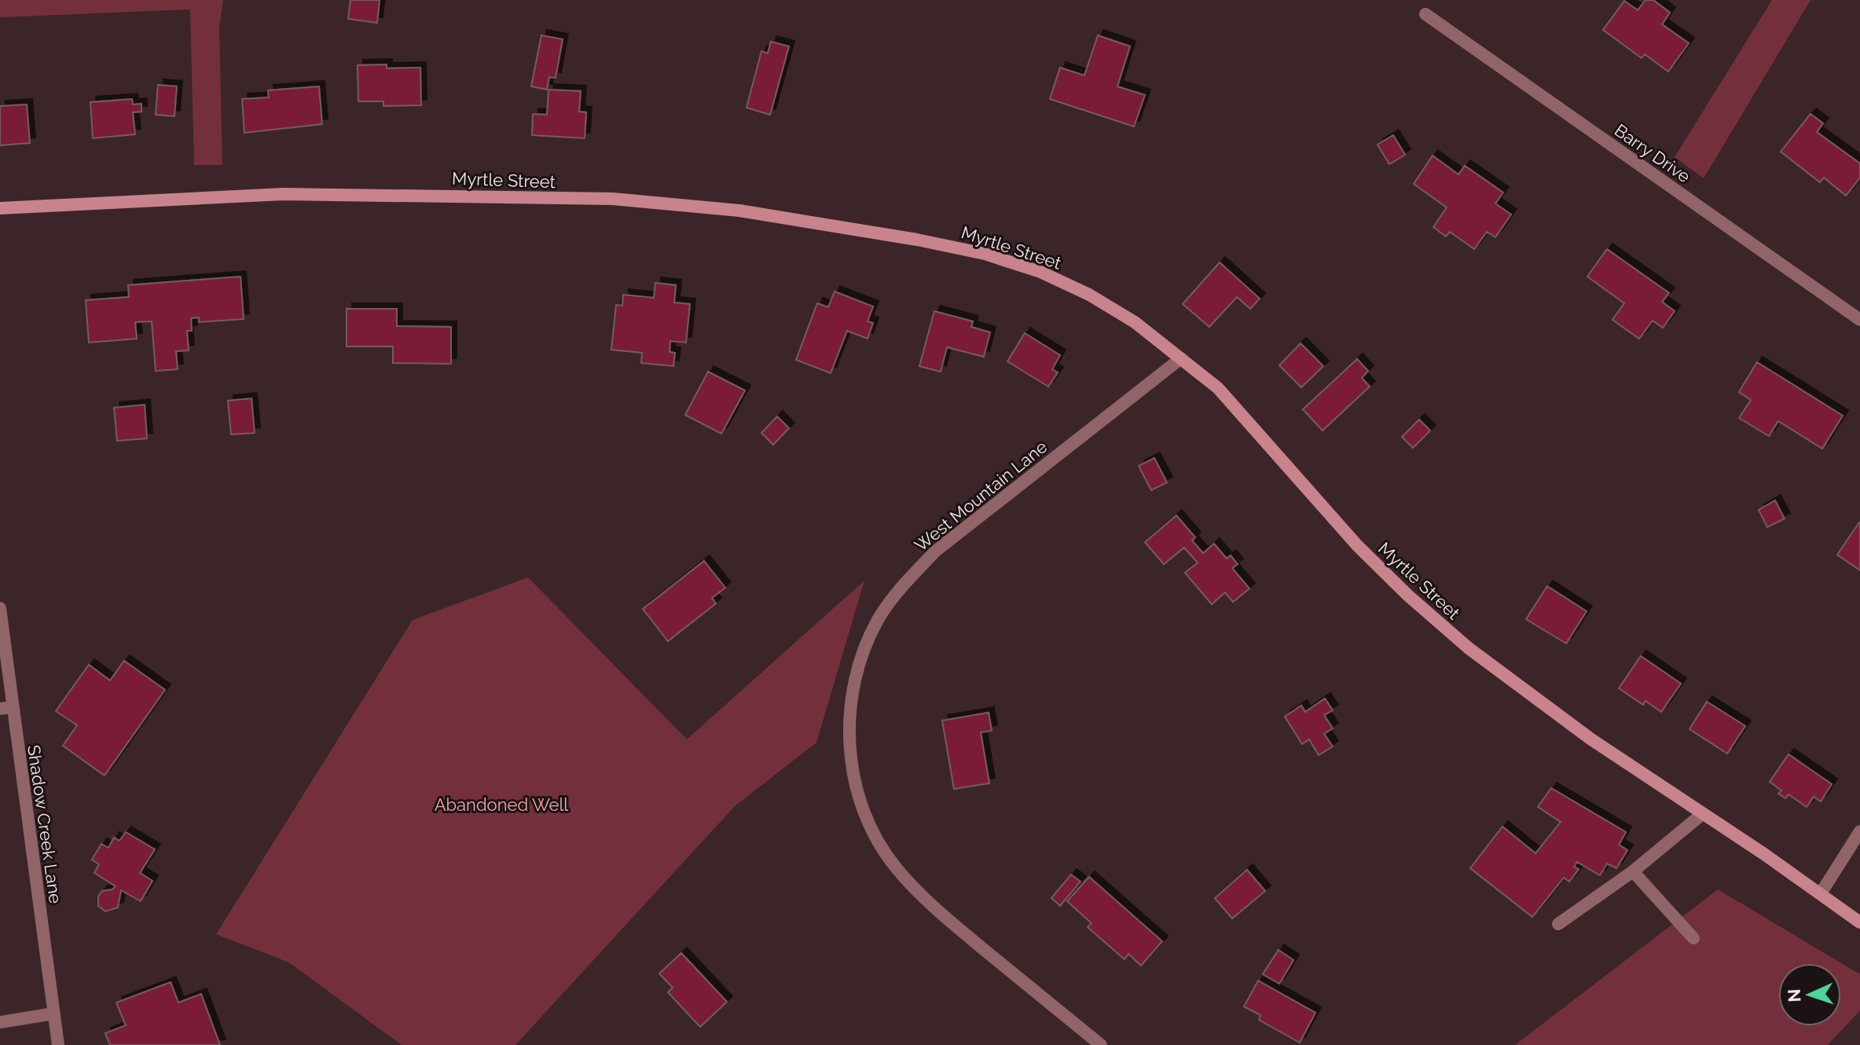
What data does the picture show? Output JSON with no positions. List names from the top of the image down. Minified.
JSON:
{"streets":{"street":["Barry Drive","Myrtle Street","West Mountain Lane","Shadow Creek Lane"]},"crossings":[["Myrtle Street","West Mountain Lane"]],"parks":["Abandoned Well"],"north":"left"}
